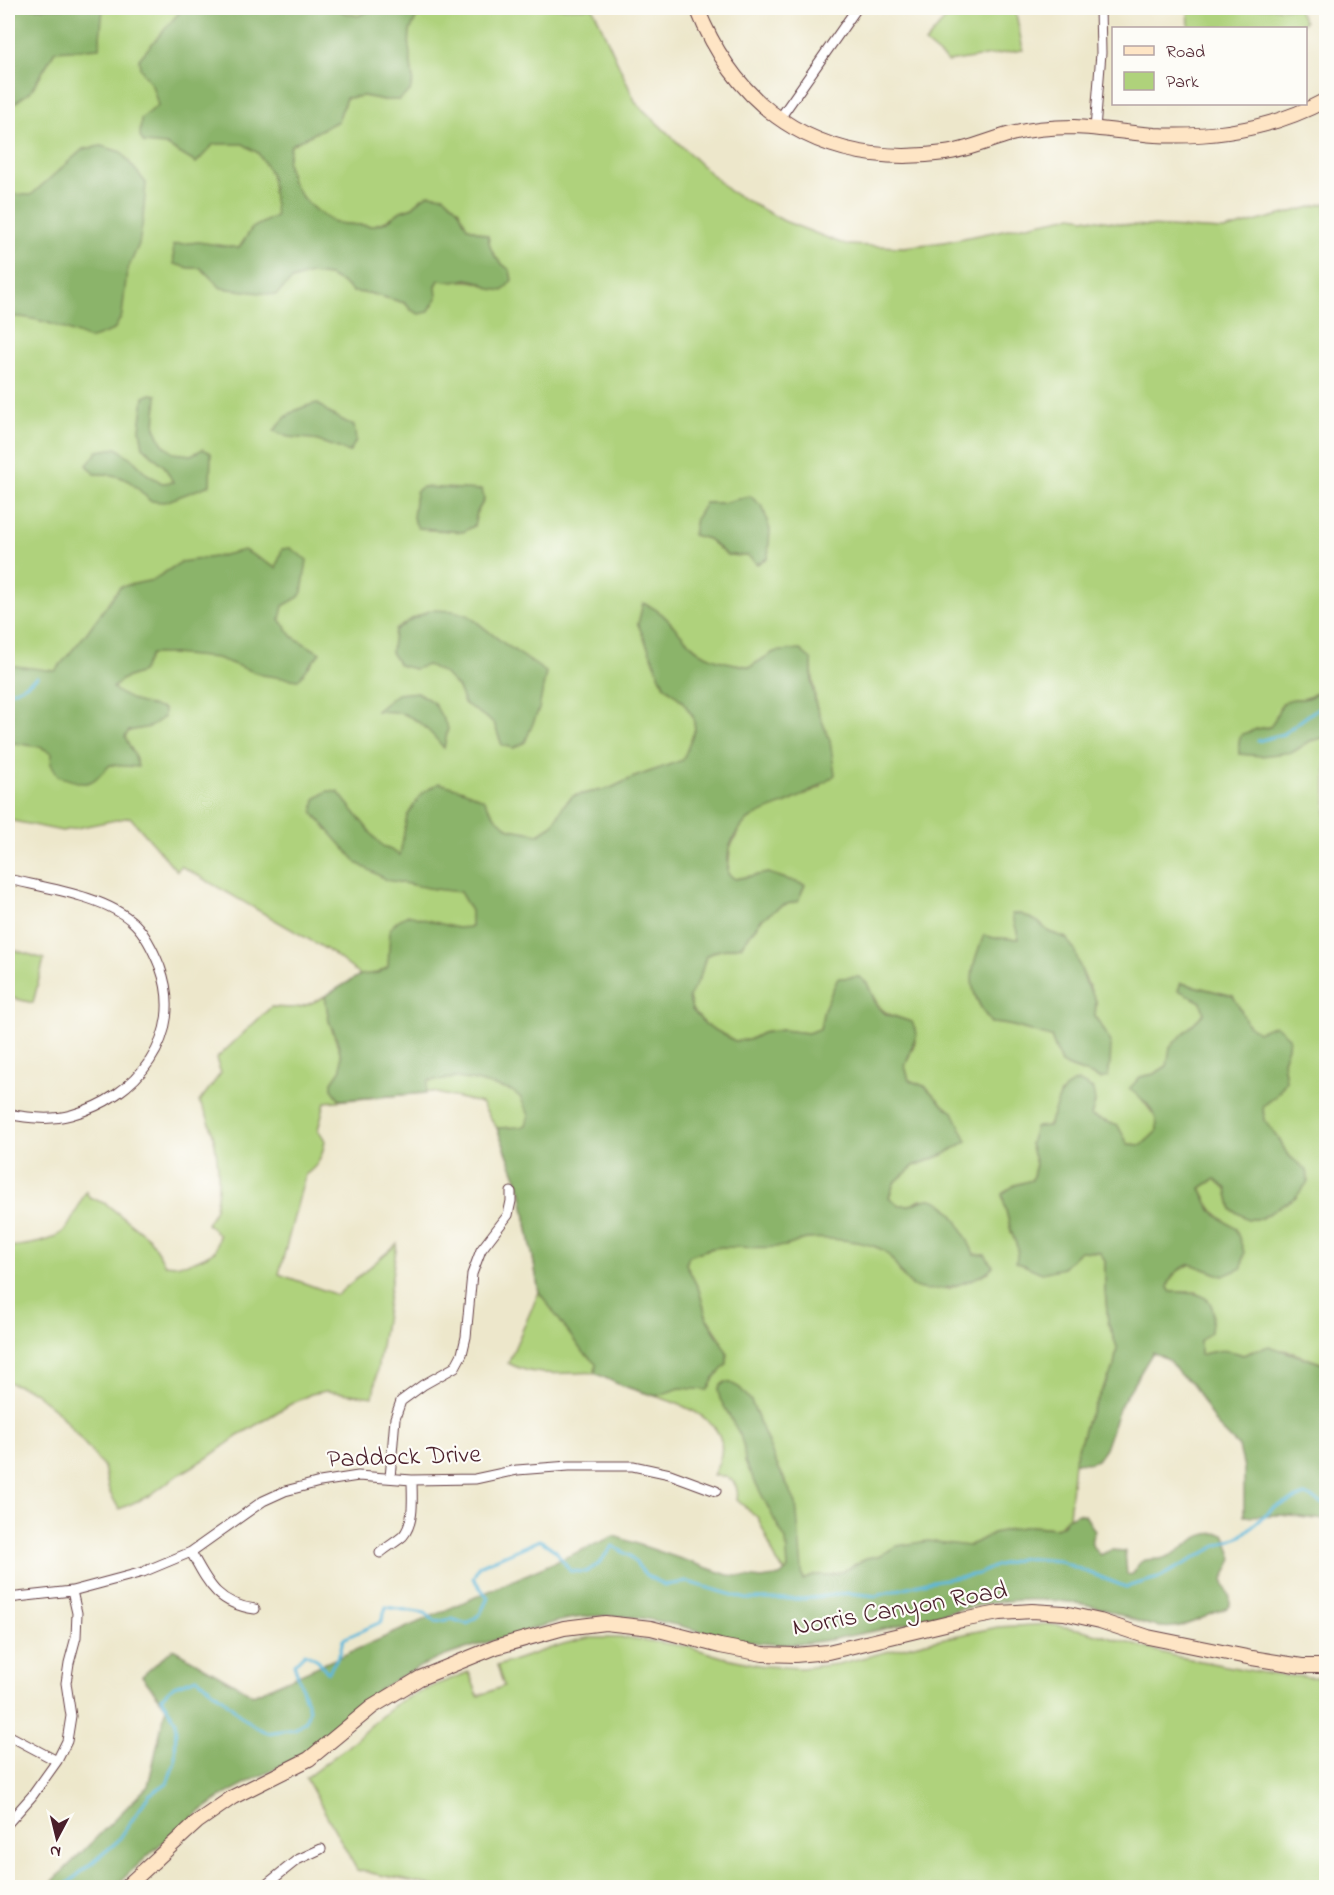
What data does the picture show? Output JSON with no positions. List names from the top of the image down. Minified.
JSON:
{"streets":{"street":["Paddock Drive","Norris Canyon Road"]},"legend":["Road","Park"],"north":"bottom"}
